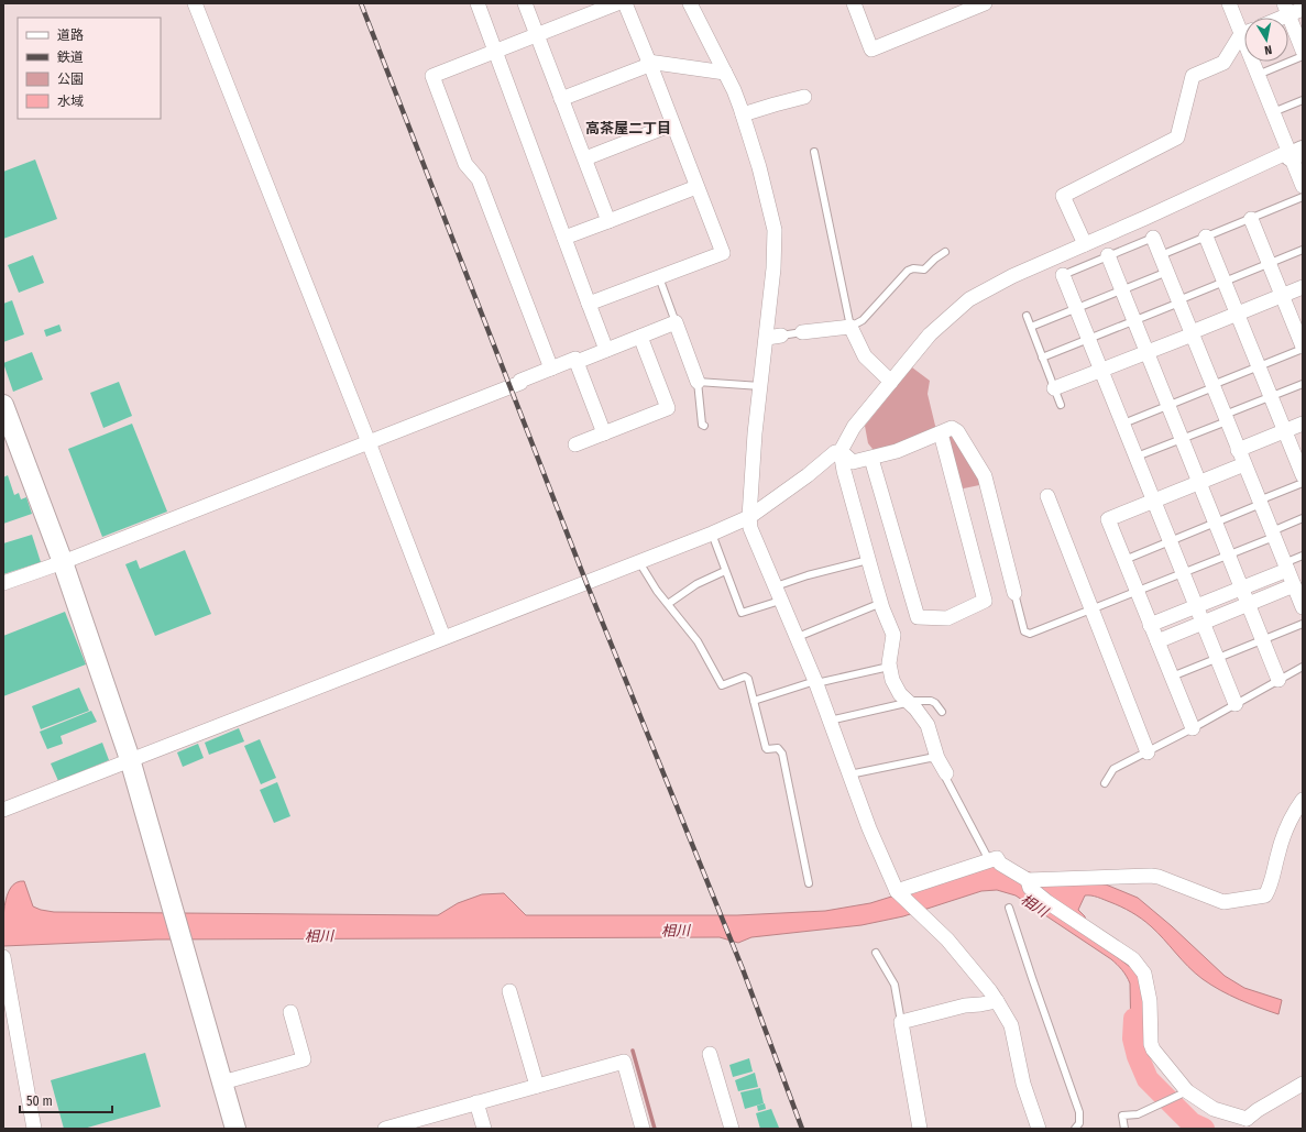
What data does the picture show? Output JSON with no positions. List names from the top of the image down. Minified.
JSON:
{"districts":["高茶屋二丁目"],"water":["相川"],"legend":["道路","鉄道","公園","水域"],"scale_bar":"50 m","north":"bottom"}
